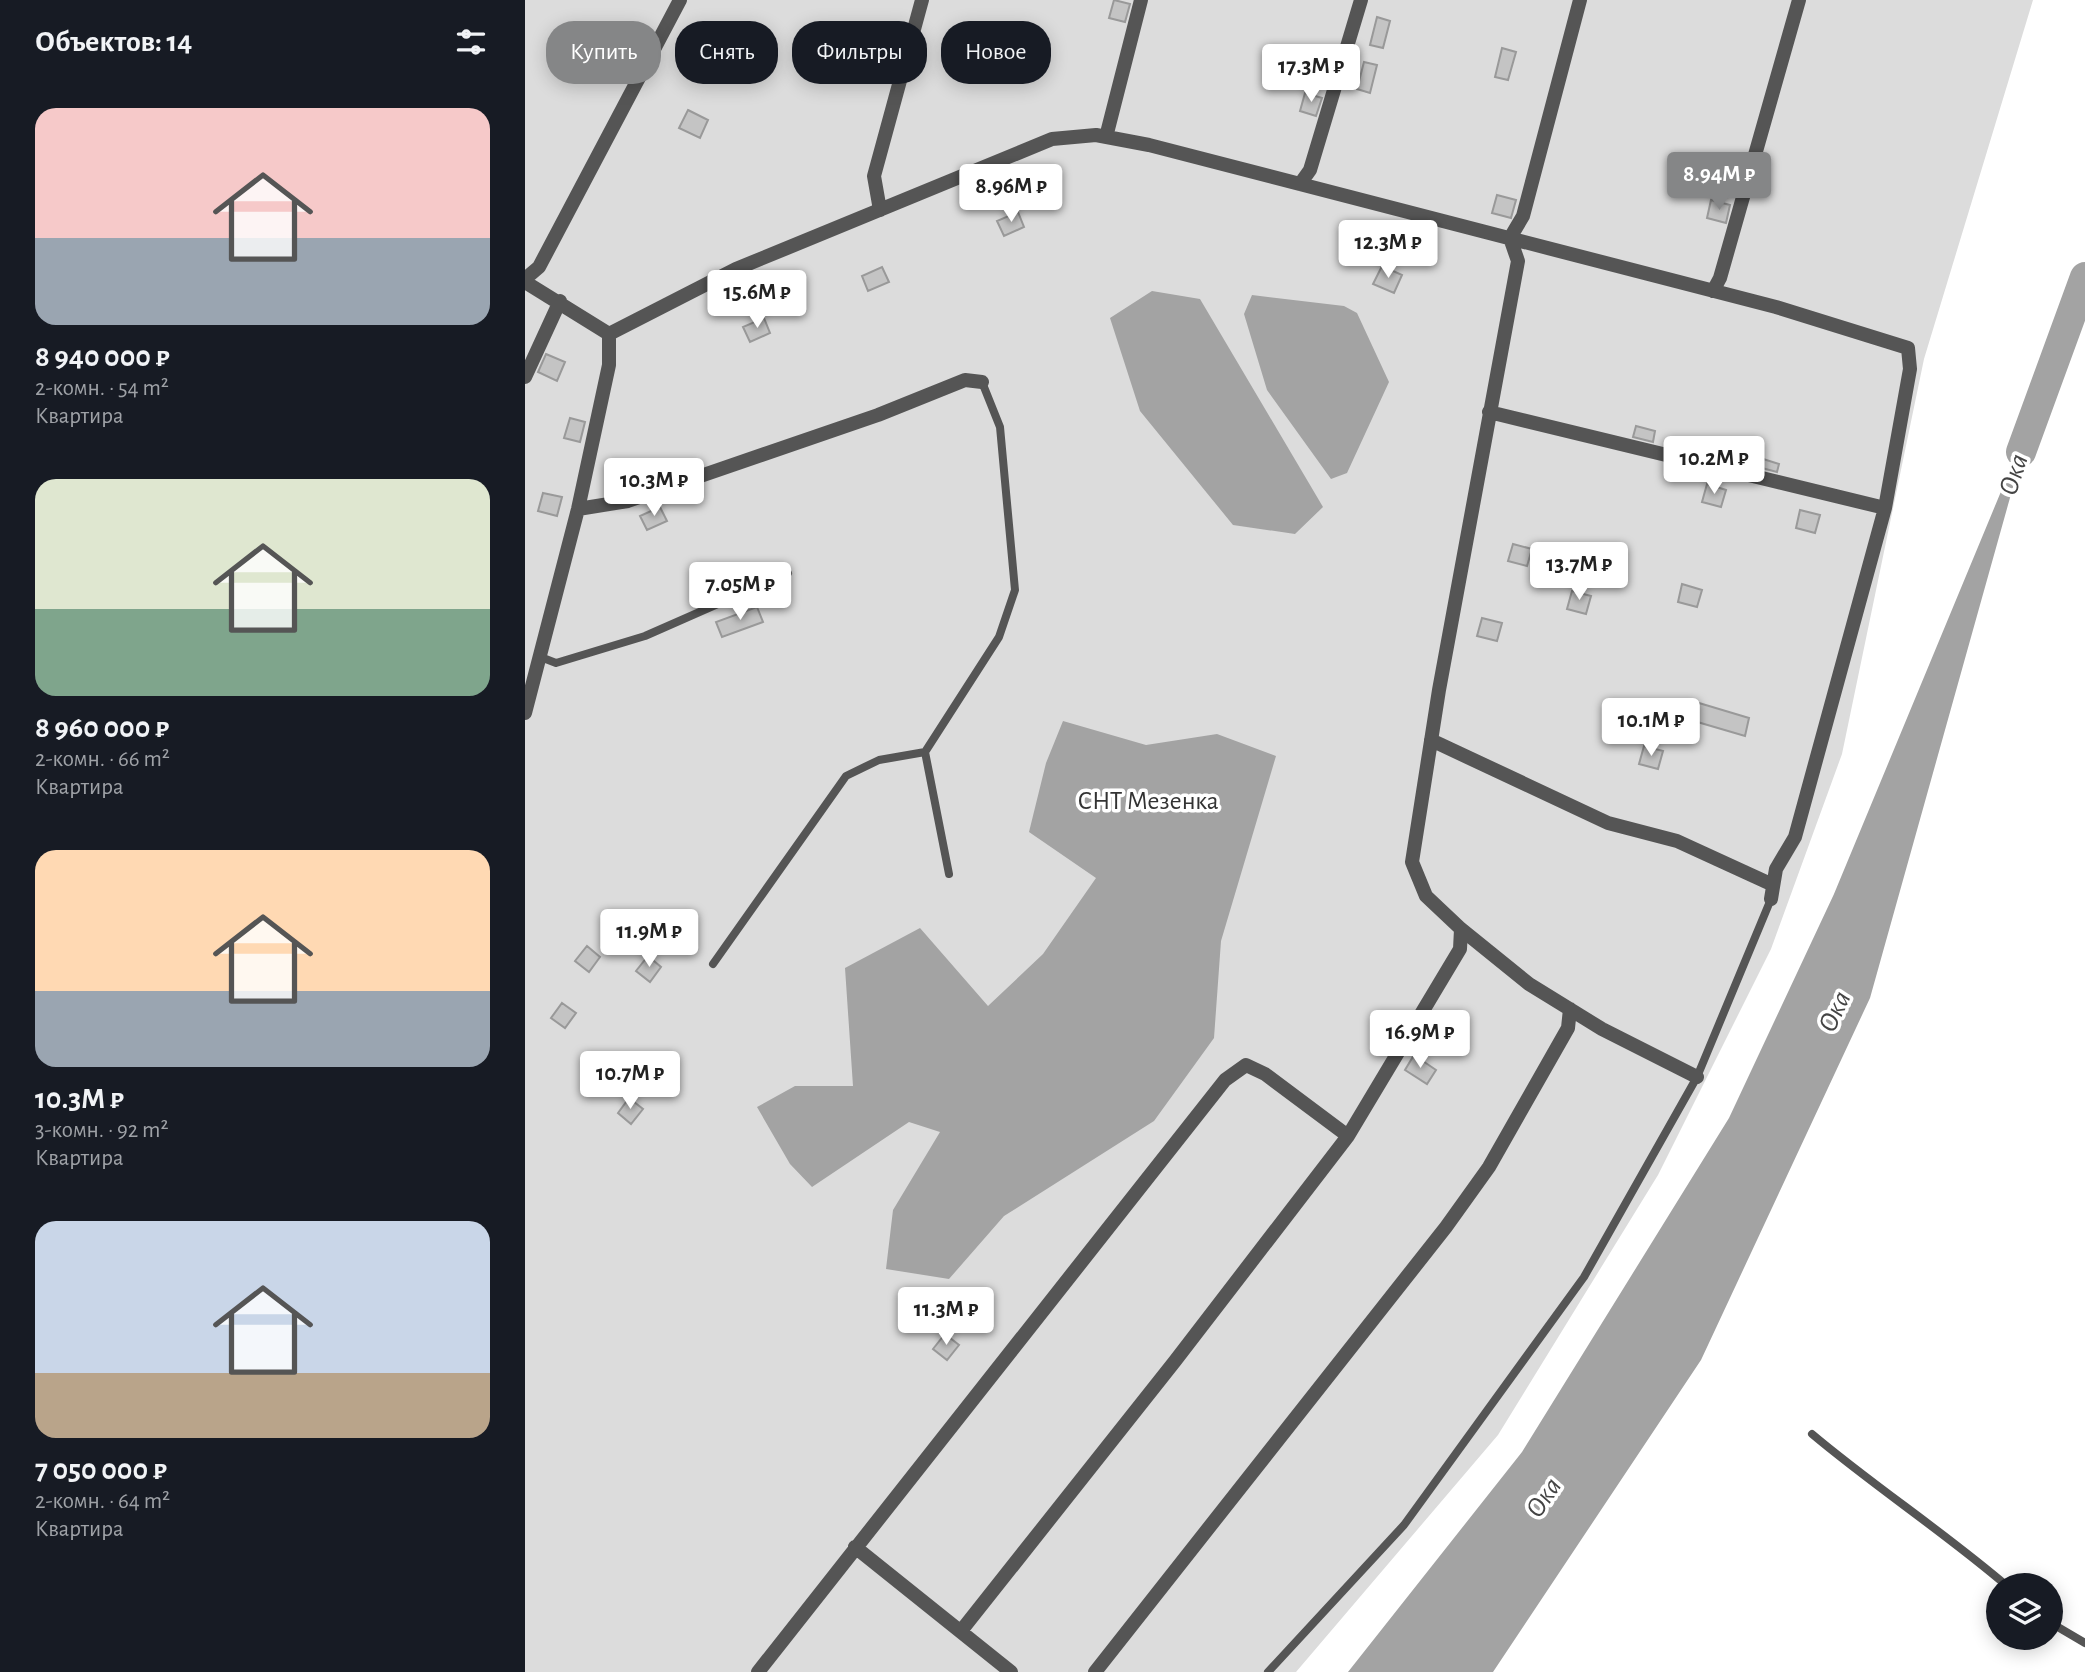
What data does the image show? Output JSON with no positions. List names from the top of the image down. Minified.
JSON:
{"water":["Ока"],"parks":["СНТ Мезенка"],"page":{"heading":"Объектов: 14","chip":["Купить","Снять","Фильтры","Новое"],"price":["17.3M ₽","8.94M ₽","8.96M ₽","12.3M ₽","15.6M ₽","10.2M ₽","10.3M ₽","13.7M ₽","7.05M ₽","10.1M ₽","11.9M ₽","16.9M ₽","10.7M ₽","11.3M ₽"],"list":[{"name":"8 940 000 ₽","note":"2-комн. · 54 m² · Квартира"},{"name":"8 960 000 ₽","note":"2-комн. · 66 m² · Квартира"},{"name":"10.3M ₽","note":"3-комн. · 92 m² · Квартира"},{"name":"7 050 000 ₽","note":"2-комн. · 64 m² · Квартира"}]}}
